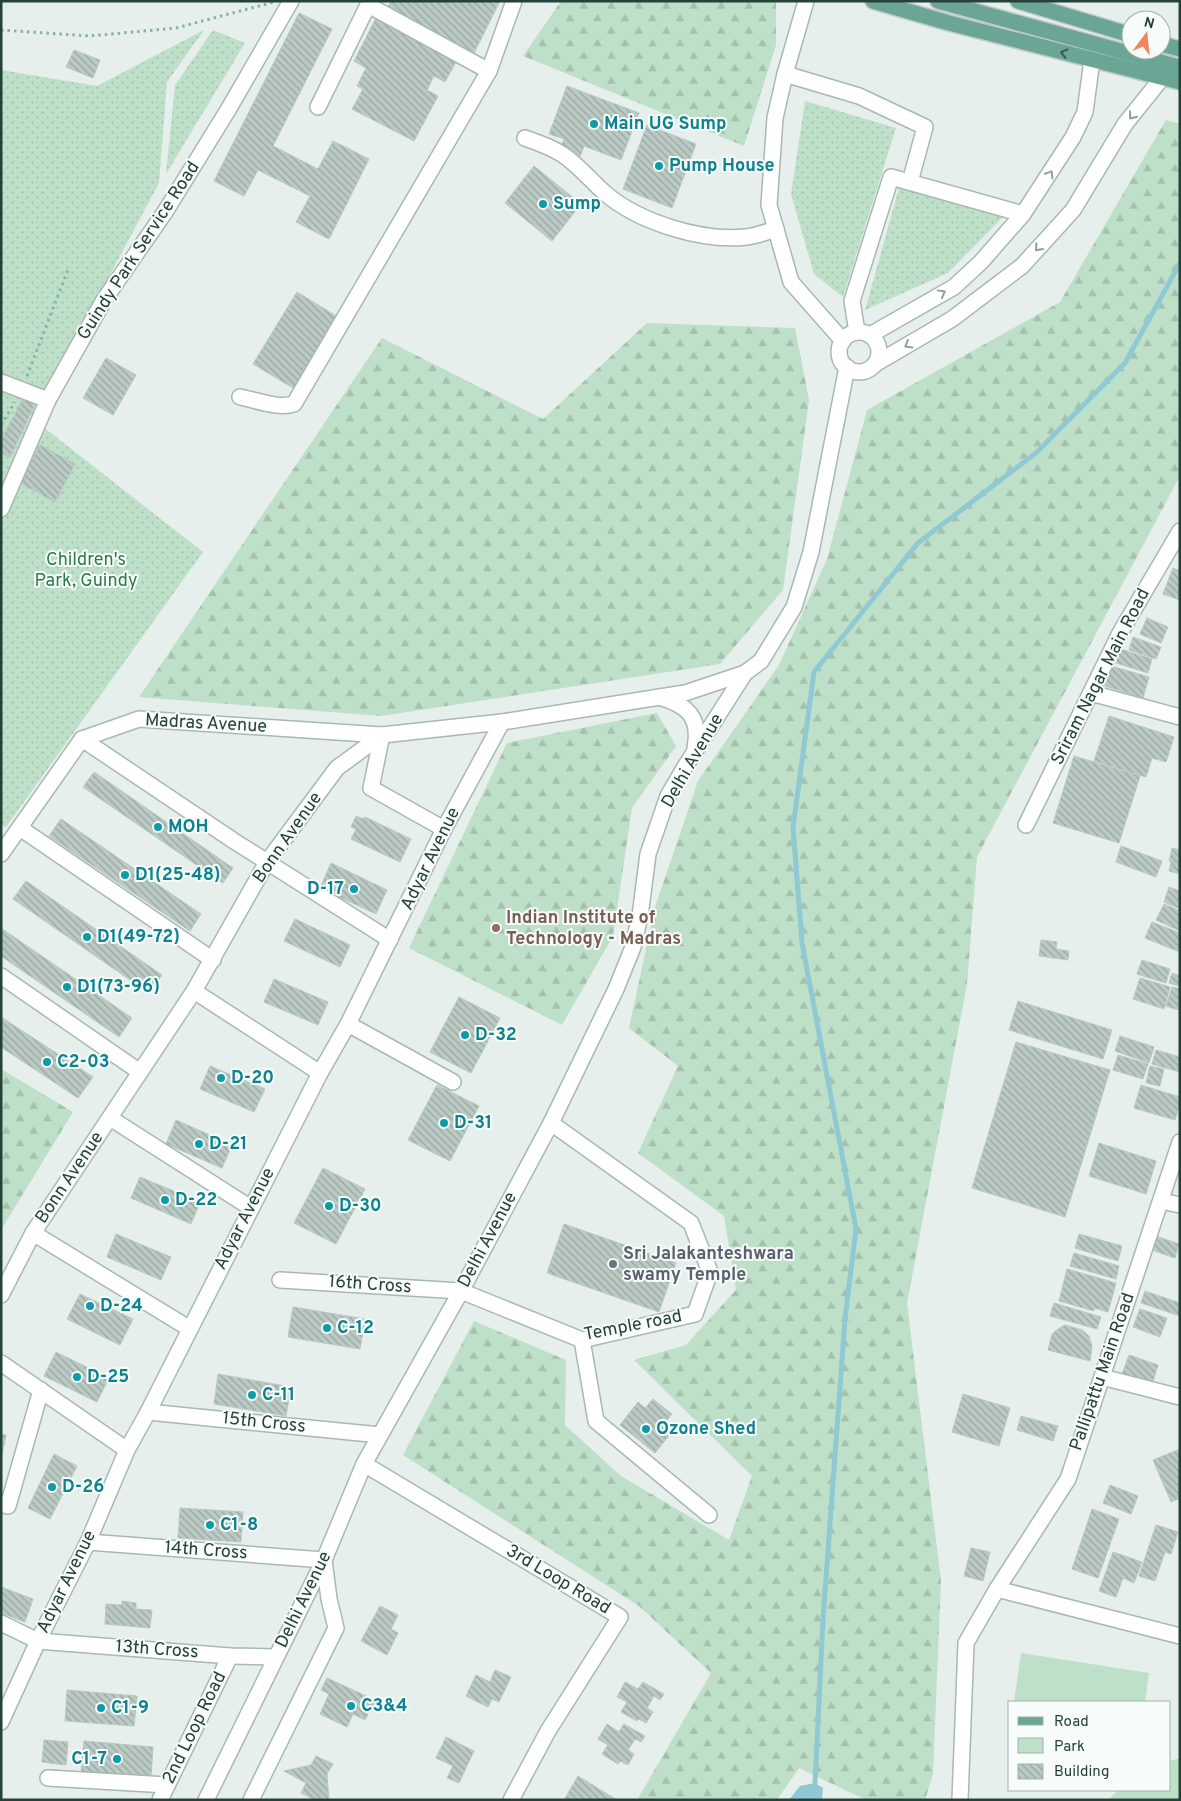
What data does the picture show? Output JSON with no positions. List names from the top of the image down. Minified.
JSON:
{"streets":{"street":["Guindy Park Service Road","Sriram Nagar Main Road","Madras Avenue","Delhi Avenue","Bonn Avenue","Adyar Avenue","16th Cross","Temple road","Pallipattu Main Road","15th Cross","14th Cross","3rd Loop Road","13th Cross","2nd Loop Road"]},"crossings":[["Madras Avenue","Bonn Avenue"],["Delhi Avenue","16th Cross"],["Delhi Avenue","Temple road"],["Delhi Avenue","15th Cross"],["Delhi Avenue","14th Cross"],["Delhi Avenue","3rd Loop Road"],["Delhi Avenue","13th Cross"],["Adyar Avenue","15th Cross"],["Adyar Avenue","14th Cross"],["Adyar Avenue","13th Cross"],["16th Cross","Temple road"],["13th Cross","2nd Loop Road"]],"parks":["Children's Park, Guindy"],"places":["Main UG Sump","Pump House","Sump","MOH","D1(25-48)","D-17","Indian Institute of Technology - Madras","D1(49-72)","D1(73-96)","D-32","C2-03","D-20","D-31","D-21","D-22","D-30","Sri Jalakanteshwara swamy Temple","D-24","C-12","D-25","C-11","Ozone Shed","D-26","C1-8","C3&4","C1-9","C1-7"],"legend":["Road","Park","Building"],"north":"top"}
